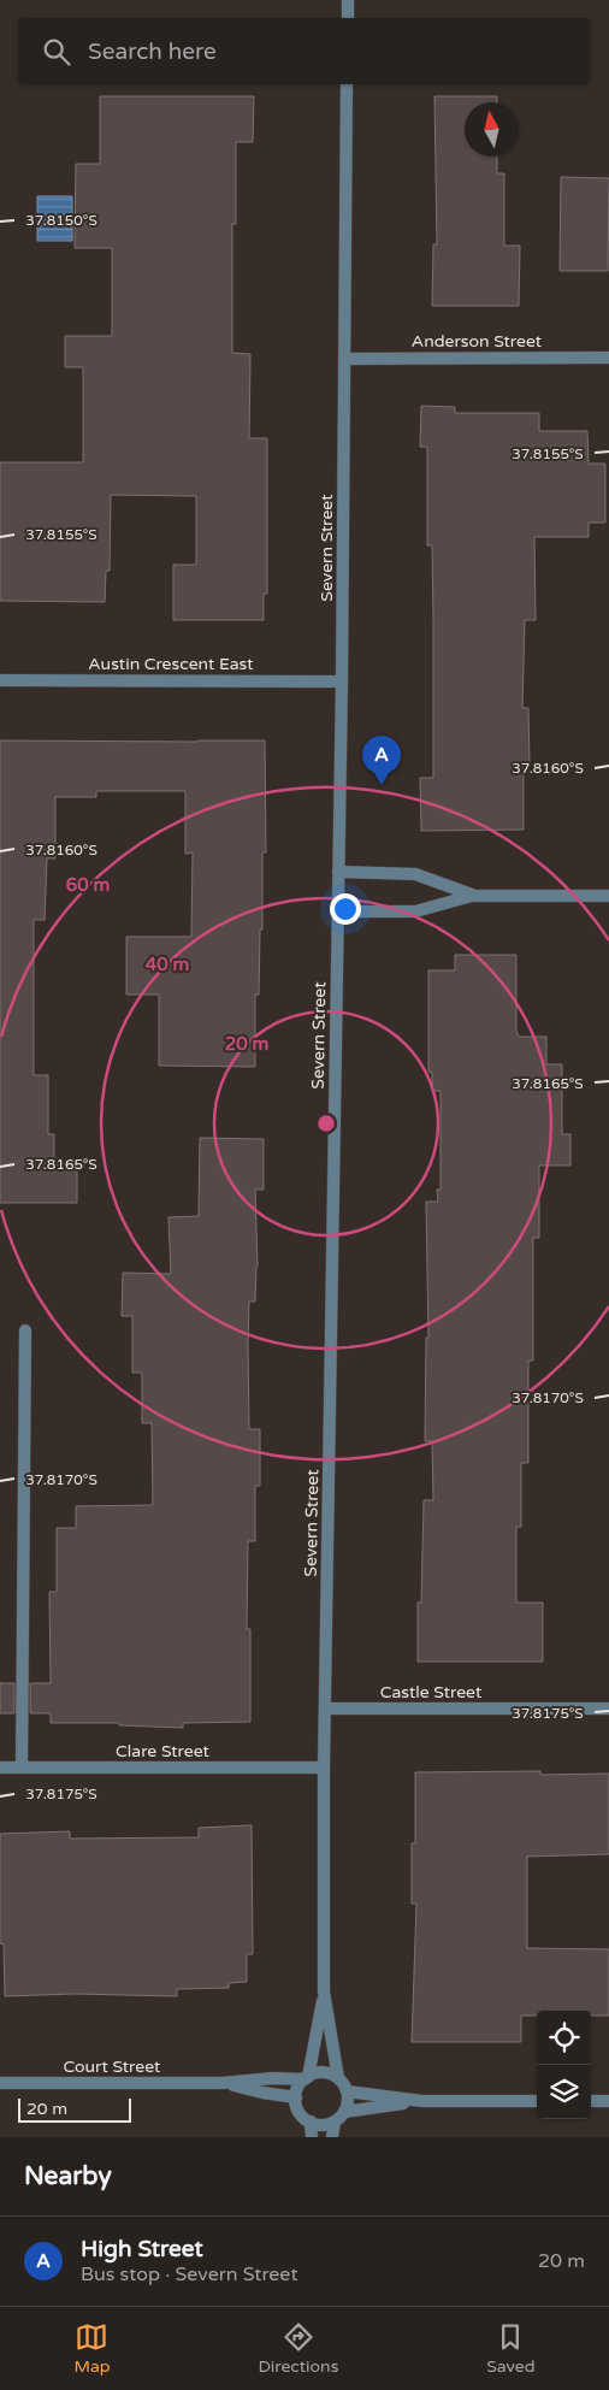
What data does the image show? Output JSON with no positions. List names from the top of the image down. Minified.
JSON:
{"streets":{"street":["Anderson Street","Severn Street","Austin Crescent East","Castle Street","Clare Street","Court Street"]},"crossings":[["Anderson Street","Severn Street"],["Severn Street","Austin Crescent East"],["Severn Street","Castle Street"],["Severn Street","Clare Street"],["Severn Street","Court Street"]],"scale_bar":"20 m","north":"top","page":{"search":"Search here","pins":"A","scale":"20 m","heading":"Nearby","list":[{"mark":"A","name":"High Street","note":"Bus stop · Severn Street","value":"20 m"}],"nav":["Map","Directions","Saved"]},"coordinates":["37.8150°S","37.8155°S","37.8160°S","37.8165°S","37.8170°S","37.8175°S"],"rings":["60 m","40 m","20 m"]}
